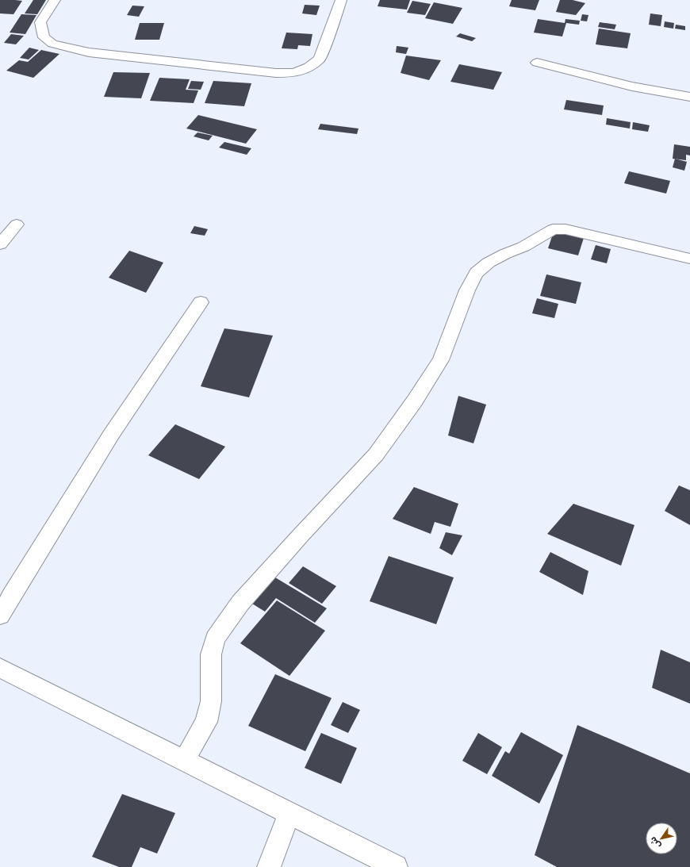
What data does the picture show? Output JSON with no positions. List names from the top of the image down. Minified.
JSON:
{"north":"bottom left"}
